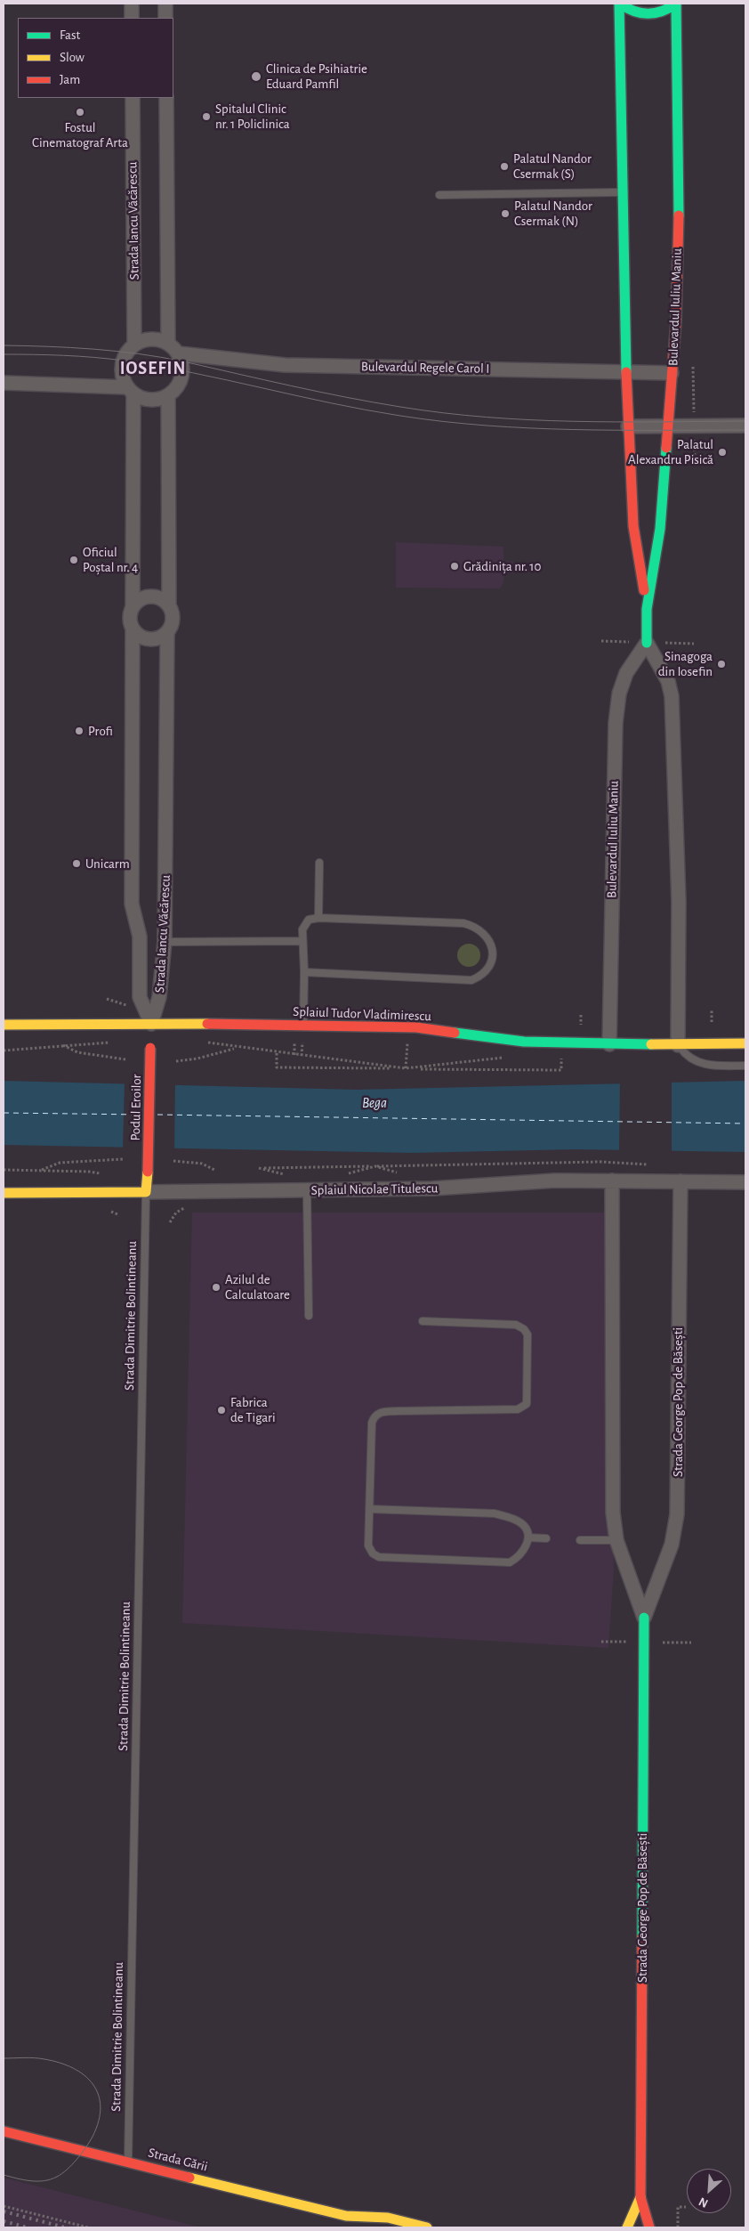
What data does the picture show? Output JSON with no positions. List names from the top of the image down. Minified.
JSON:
{"streets":{"main road":["Bulevardul Iuliu Maniu","Splaiul Tudor Vladimirescu","Podul Eroilor","Splaiul Nicolae Titulescu","Strada George Pop de Băsești","Strada Gării"],"street":["Strada Iancu Văcărescu","Bulevardul Regele Carol I"],"lane":["Strada Dimitrie Bolintineanu"]},"crossings":[["Strada Iancu Văcărescu","Bulevardul Regele Carol I"],["Strada Iancu Văcărescu","Splaiul Tudor Vladimirescu"],["Strada Iancu Văcărescu","Podul Eroilor"],["Bulevardul Iuliu Maniu","Bulevardul Regele Carol I"],["Bulevardul Iuliu Maniu","Splaiul Tudor Vladimirescu"],["Splaiul Tudor Vladimirescu","Podul Eroilor"],["Podul Eroilor","Splaiul Nicolae Titulescu"],["Podul Eroilor","Strada Dimitrie Bolintineanu"],["Splaiul Nicolae Titulescu","Strada Dimitrie Bolintineanu"],["Splaiul Nicolae Titulescu","Strada George Pop de Băsești"],["Strada Dimitrie Bolintineanu","Strada Gării"]],"districts":["IOSEFIN"],"water":["Bega"],"places":["Clinica de Psihiatrie Eduard Pamfil","Fostul Cinematograf Arta","Spitalul Clinic nr. 1 Policlinica","Palatul Nandor Csermak (S)","Palatul Nandor Csermak (N)","Palatul Alexandru Pisică","Oficiul Poștal nr. 4","Grădinița nr. 10","Sinagoga din Iosefin","Profi","Unicarm","Azilul de Calculatoare","Fabrica de Tigari"],"legend":["Fast","Slow","Jam"],"north":"bottom left"}
